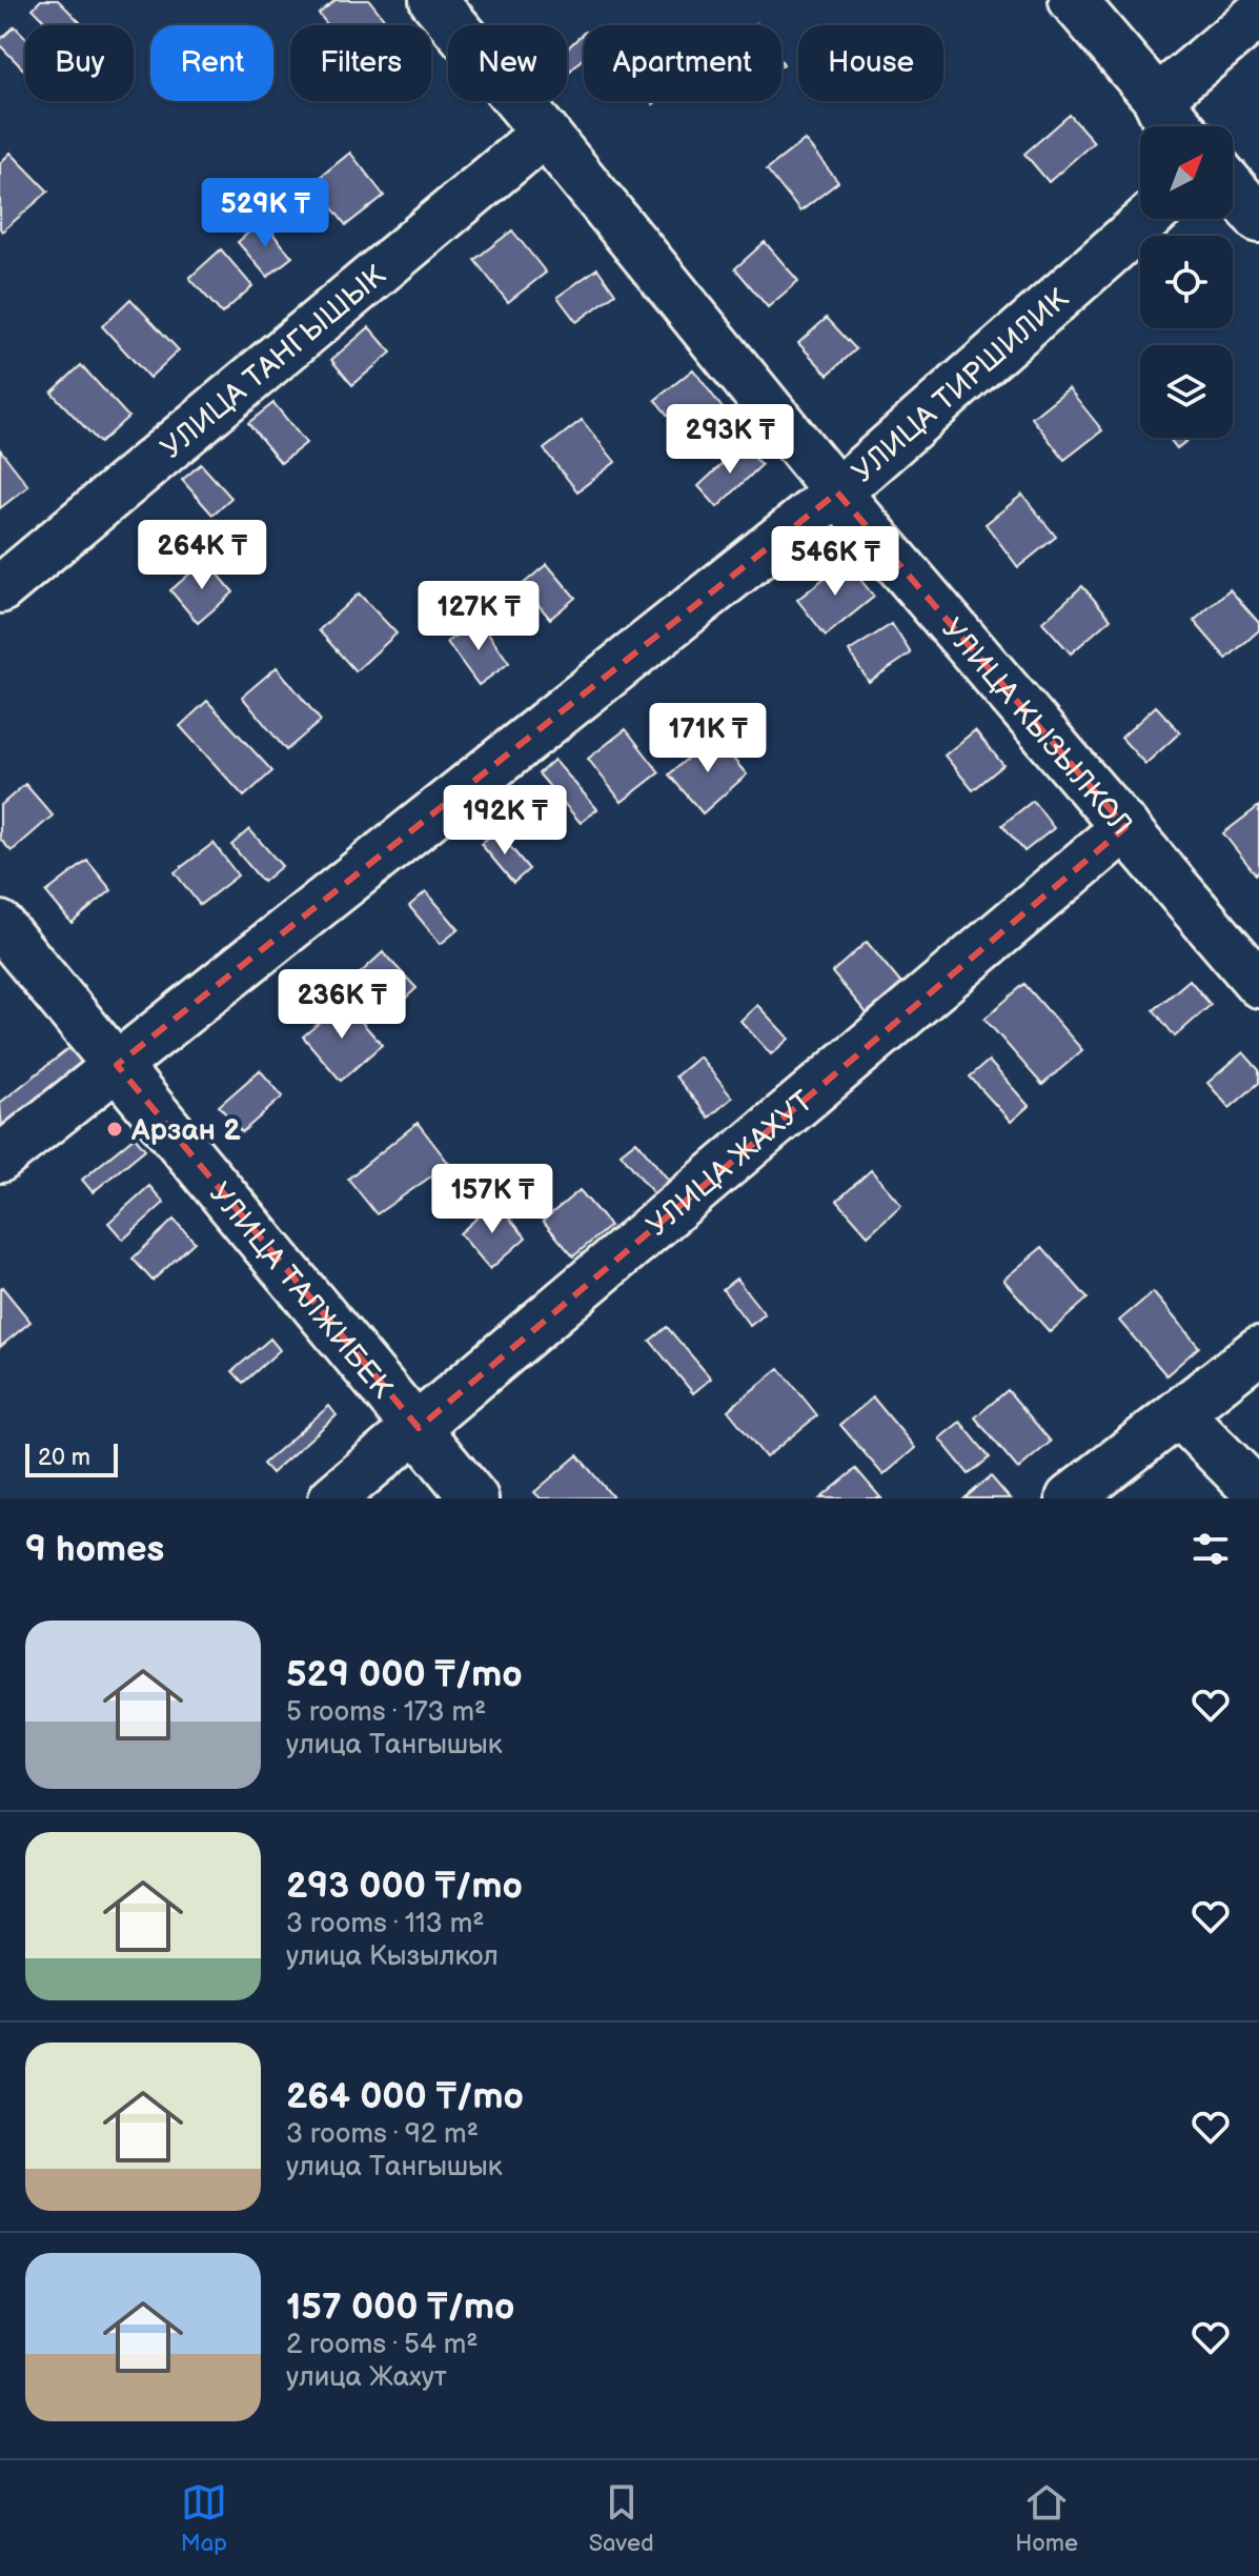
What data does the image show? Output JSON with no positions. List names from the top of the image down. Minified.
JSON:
{"streets":{"street":["УЛИЦА ТАНГЫШЫК","УЛИЦА ТИРШИЛИК","УЛИЦА КЫЗЫЛКОЛ","УЛИЦА ЖАХУТ","УЛИЦА ТАЛЖИБЕК"]},"crossings":[["УЛИЦА ТАНГЫШЫК","УЛИЦА КЫЗЫЛКОЛ"],["УЛИЦА ТИРШИЛИК","УЛИЦА КЫЗЫЛКОЛ"],["УЛИЦА ТИРШИЛИК","УЛИЦА ТАЛЖИБЕК"],["УЛИЦА КЫЗЫЛКОЛ","УЛИЦА ЖАХУТ"],["УЛИЦА ЖАХУТ","УЛИЦА ТАЛЖИБЕК"]],"places":["Арзан 2"],"scale_bar":"20 m","north":"top right","page":{"chip":["Buy","Rent","Filters","New","Apartment","House"],"price":["529K ₸","293K ₸","264K ₸","546K ₸","127K ₸","171K ₸","192K ₸","236K ₸","157K ₸"],"scale":"20 m","heading":"9 homes","list":[{"name":"529 000 ₸/mo","note":"5 rooms · 173 m² · улица Тангышык"},{"name":"293 000 ₸/mo","note":"3 rooms · 113 m² · улица Кызылкол"},{"name":"264 000 ₸/mo","note":"3 rooms · 92 m² · улица Тангышык"},{"name":"157 000 ₸/mo","note":"2 rooms · 54 m² · улица Жахут"}],"tabs":["Map","Saved","Home"]}}
